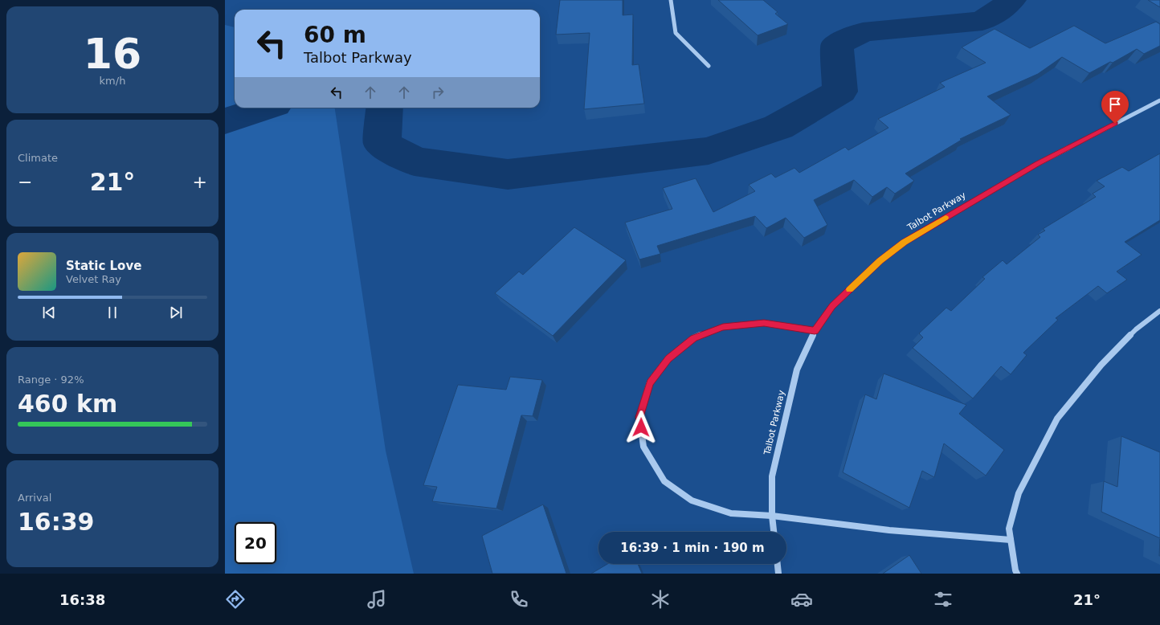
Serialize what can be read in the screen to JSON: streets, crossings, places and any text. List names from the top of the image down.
{
  "streets": {
    "street": ["Talbot Parkway"]
  },
  "page": {
    "tile": [
      ["16", "km/h"],
      "Climate",
      ["Range · 92%", "460 km"],
      ["Arrival", "16:39"]
    ],
    "turn": ["60 m", "Talbot Parkway"],
    "heat": ["−", "21°", "+"],
    "song": ["Static Love", "Velvet Ray"],
    "limit": "20",
    "trip": "16:39 · 1 min · 190 m",
    "tabs": ["16:38", "21°"]
  }
}
